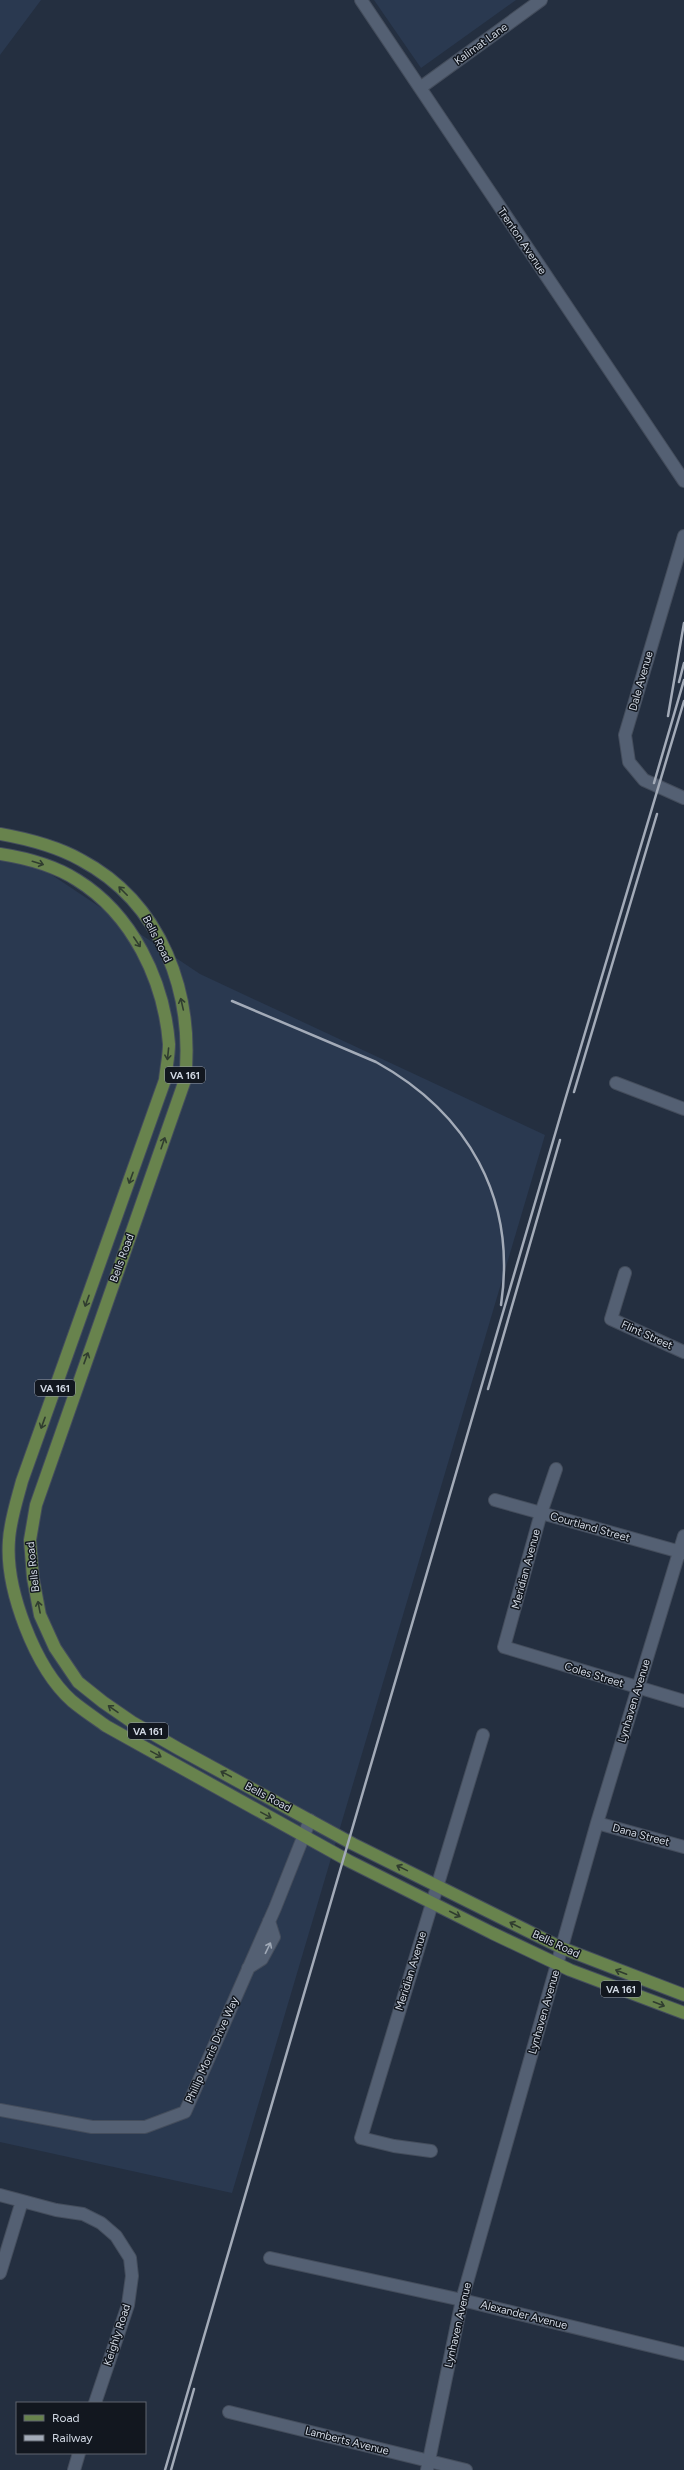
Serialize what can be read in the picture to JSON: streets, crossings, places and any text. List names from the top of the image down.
{
  "streets": {
    "main road": ["Bells Road", "VA 161"],
    "street": [
      "Kalimat Lane",
      "Trenton Avenue",
      "Dale Avenue",
      "Flint Street",
      "Courtland Street",
      "Meridian Avenue",
      "Coles Street",
      "Lynhaven Avenue",
      "Dana Street",
      "Phillip Morris Drive Way",
      "Alexander Avenue",
      "Keighly Road",
      "Lamberts Avenue"
    ]
  },
  "crossings": [
    ["Kalimat Lane", "Trenton Avenue"],
    ["Bells Road", "Meridian Avenue"],
    ["Bells Road", "Lynhaven Avenue"],
    ["Bells Road", "Phillip Morris Drive Way"],
    ["Courtland Street", "Meridian Avenue"],
    ["Courtland Street", "Lynhaven Avenue"],
    ["Meridian Avenue", "Coles Street"],
    ["Coles Street", "Lynhaven Avenue"],
    ["Lynhaven Avenue", "Dana Street"],
    ["Lynhaven Avenue", "Alexander Avenue"],
    ["Lynhaven Avenue", "Lamberts Avenue"]
  ],
  "legend": ["Road", "Railway"]
}
